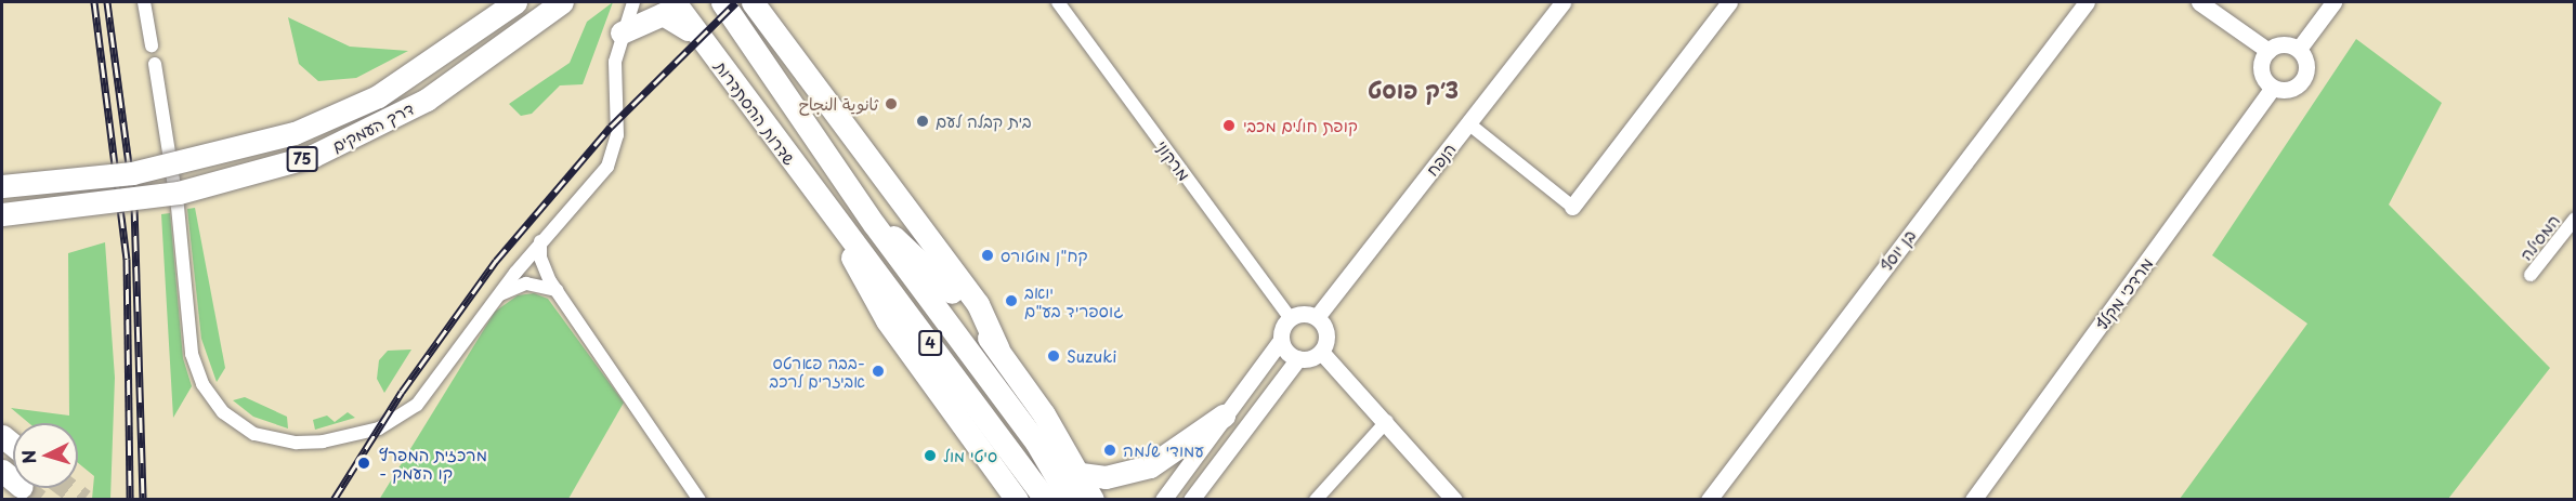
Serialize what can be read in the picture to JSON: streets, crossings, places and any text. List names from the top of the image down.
{
  "streets": {
    "highway": [
      "שדרות ההסתדרות",
      "דרך העמקים",
      "75",
      "4"
    ],
    "street": [
      "הנפח",
      "מרקוני",
      "המסילה",
      "בן יוסף",
      "מרדכי מקלף"
    ]
  },
  "crossings": [
    ["שדרות ההסתדרות", "4"],
    ["הנפח", "מרקוני"]
  ],
  "districts": ["צ׳ק פוסט"],
  "places": [
    "ثانوية النجاح",
    "בית קבלה לעם",
    "קופת חולים מכבי",
    "קח\"ן מוטורס",
    "יואב גוספריד בע\"ם",
    "Suzuki",
    "בבה פארטס- אביזרים לרכב",
    "עמודי שלמה",
    "סיטי מול",
    "מרכזית המפרץ - קו העמק"
  ],
  "north": "left"
}
